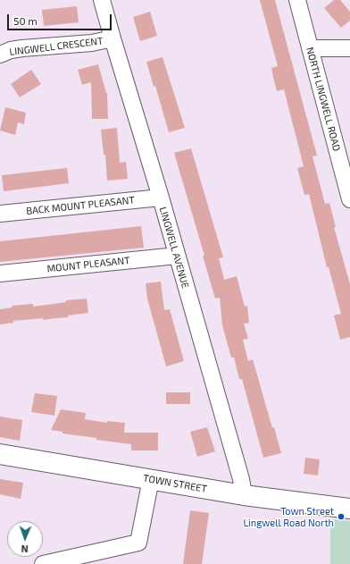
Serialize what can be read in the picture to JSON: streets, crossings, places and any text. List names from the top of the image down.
{
  "streets": {
    "street": [
      "LINGWELL CRESCENT",
      "NORTH LINGWELL ROAD",
      "BACK MOUNT PLEASANT",
      "LINGWELL AVENUE",
      "MOUNT PLEASANT",
      "TOWN STREET"
    ]
  },
  "crossings": [
    ["LINGWELL CRESCENT", "LINGWELL AVENUE"],
    ["BACK MOUNT PLEASANT", "LINGWELL AVENUE"],
    ["LINGWELL AVENUE", "MOUNT PLEASANT"],
    ["LINGWELL AVENUE", "TOWN STREET"]
  ],
  "places": ["Town Street Lingwell Road North"],
  "scale_bar": "50 m",
  "north": "bottom"
}
